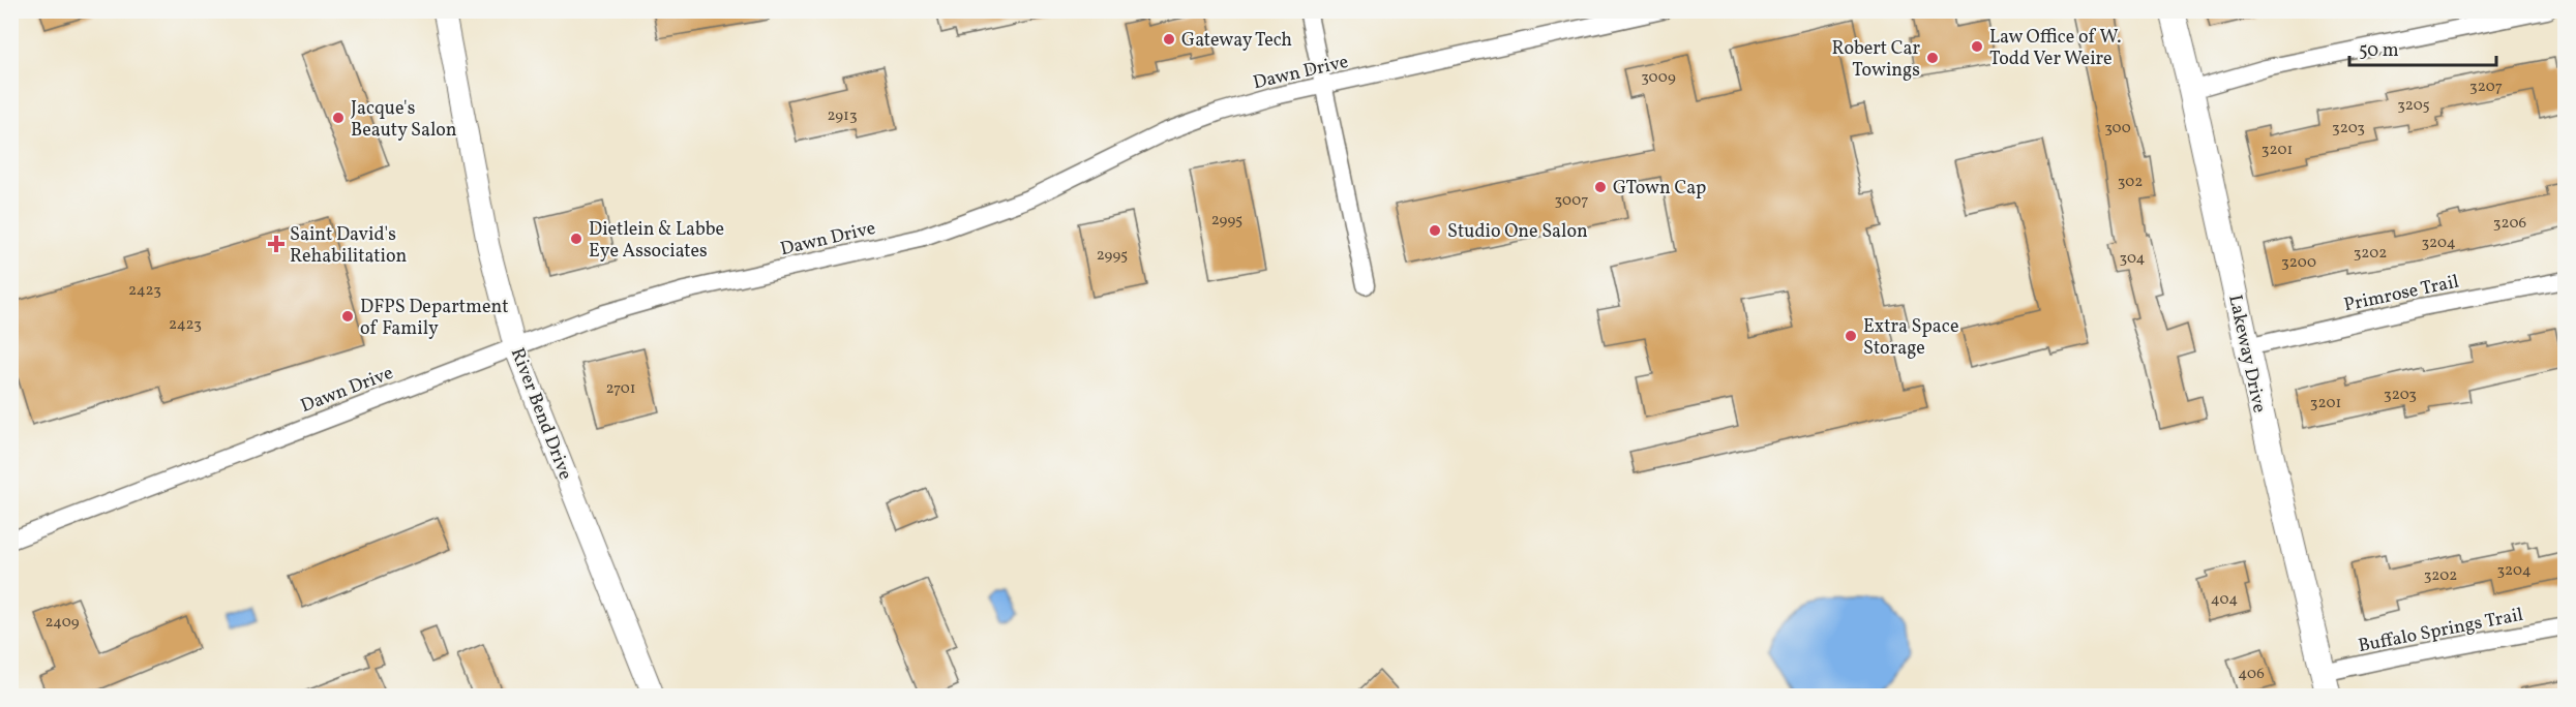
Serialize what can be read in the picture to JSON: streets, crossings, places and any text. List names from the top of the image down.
{
  "streets": {
    "main road": ["Lakeway Drive"],
    "street": [
      "Dawn Drive",
      "Primrose Trail",
      "River Bend Drive",
      "Buffalo Springs Trail"
    ]
  },
  "crossings": [
    ["Dawn Drive", "River Bend Drive"],
    ["Primrose Trail", "Lakeway Drive"],
    ["Lakeway Drive", "Buffalo Springs Trail"]
  ],
  "places": {
    "other": [
      "Gateway Tech",
      "Law Office of W. Todd Ver Weire",
      "Robert Car Towings",
      "Jacque's Beauty Salon",
      "GTown Cap",
      "Studio One Salon",
      "Dietlein & Labbe Eye Associates",
      "DFPS Department of Family",
      "Extra Space Storage"
    ],
    "health": ["Saint David's Rehabilitation"]
  },
  "house_numbers": [
    "3009",
    "3207",
    "3205",
    "2913",
    "300",
    "3203",
    "3201",
    "302",
    "3007",
    "2995",
    "3206",
    "3204",
    "3202",
    "2995",
    "304",
    "3200",
    "2423",
    "2423",
    "2701",
    "3203",
    "3201",
    "3204",
    "3202",
    "404",
    "2409",
    "406"
  ],
  "scale_bar": "50 m"
}
